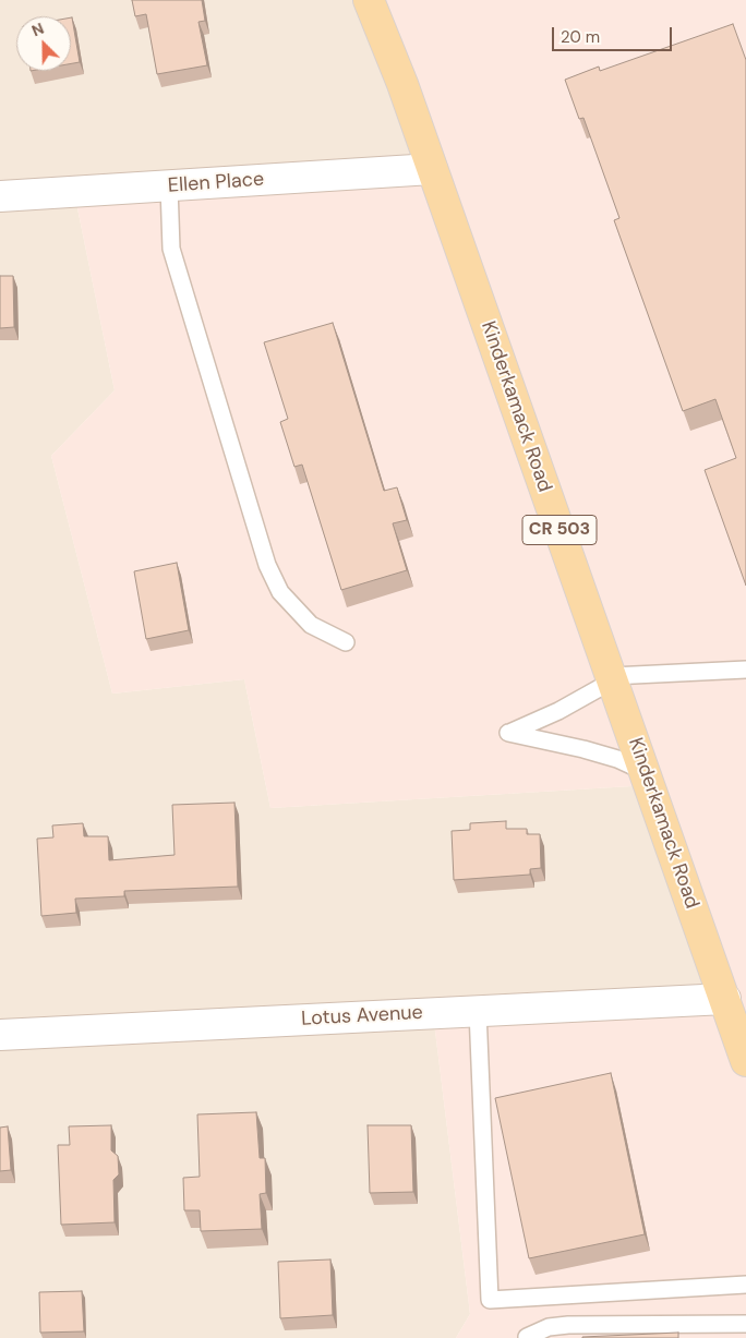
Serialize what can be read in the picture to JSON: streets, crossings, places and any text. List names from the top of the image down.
{
  "streets": {
    "main road": ["Kinderkamack Road", "CR 503"],
    "street": ["Ellen Place", "Lotus Avenue"]
  },
  "crossings": [
    ["Ellen Place", "Kinderkamack Road"],
    ["Kinderkamack Road", "Lotus Avenue"]
  ],
  "scale_bar": "20 m",
  "north": "top left"
}
